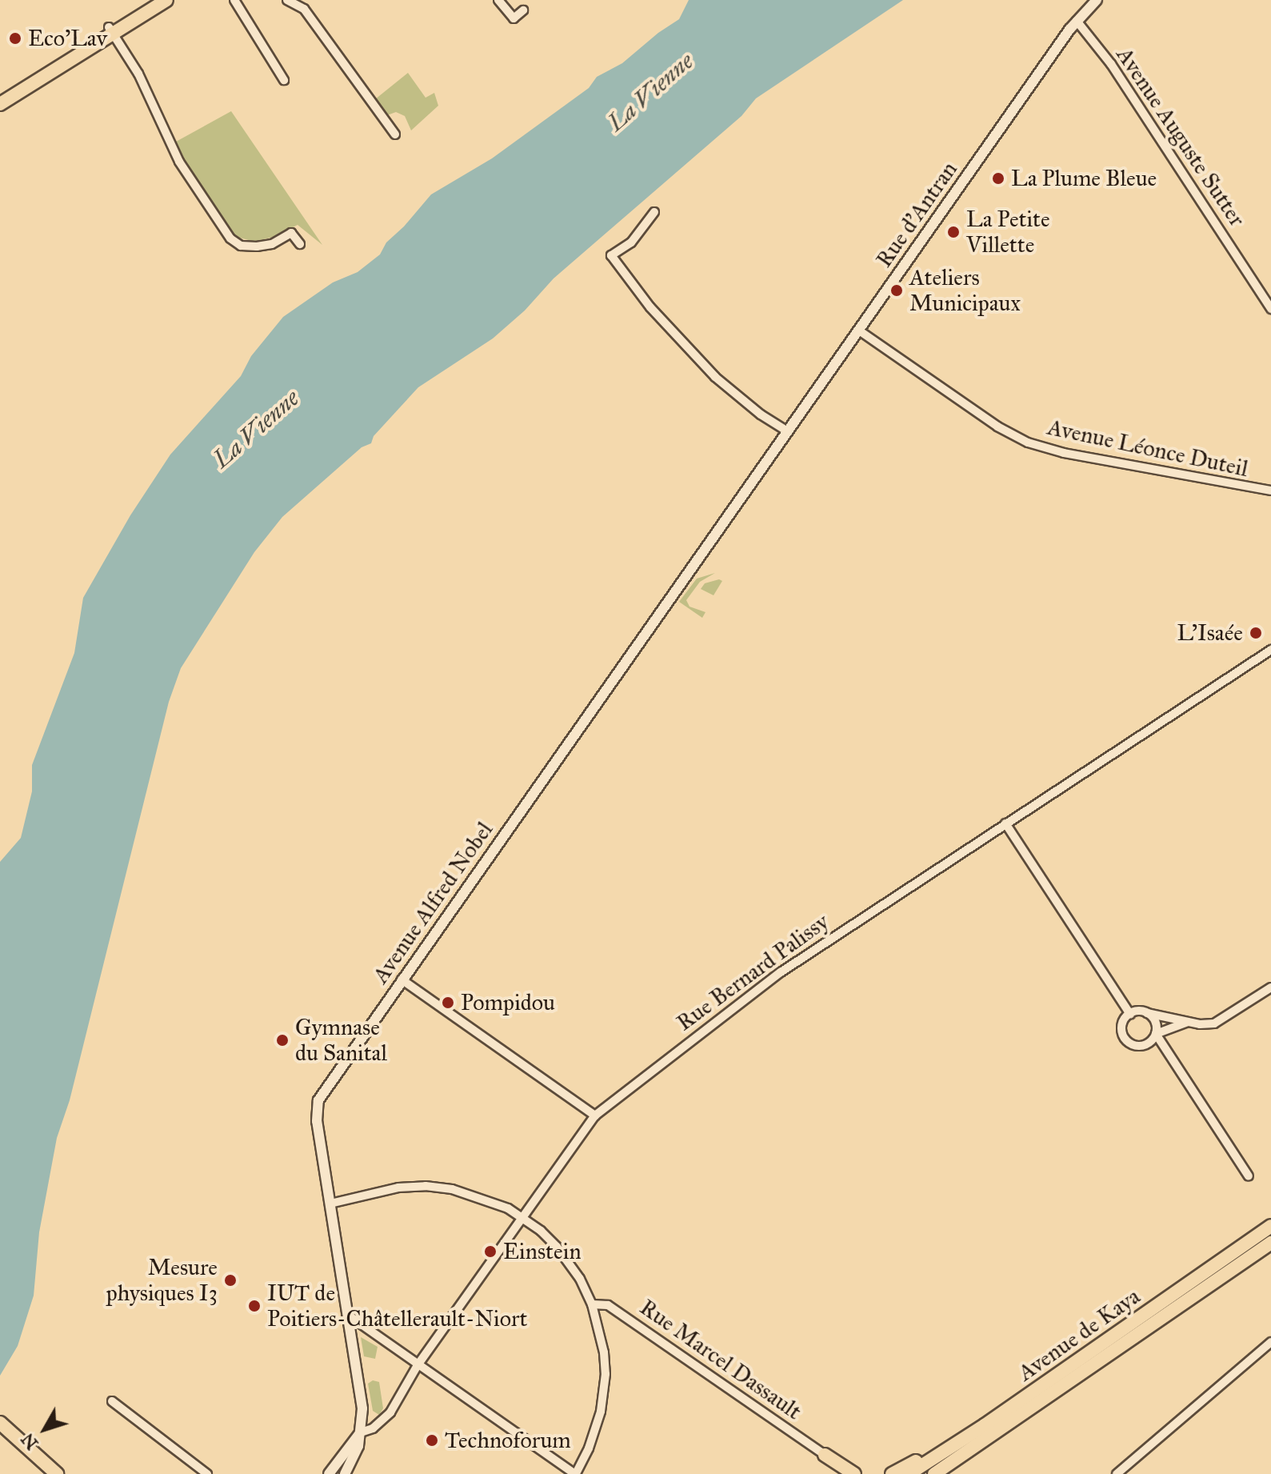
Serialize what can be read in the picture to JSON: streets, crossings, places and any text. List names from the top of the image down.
{
  "streets": {
    "main road": ["Avenue de Kaya"],
    "street": [
      "Avenue Auguste Sutter",
      "Rue d'Antran",
      "Avenue Léonce Duteil",
      "Avenue Alfred Nobel",
      "Rue Bernard Palissy",
      "Rue Marcel Dassault"
    ]
  },
  "crossings": [
    ["Avenue Auguste Sutter", "Rue d'Antran"],
    ["Rue d'Antran", "Avenue Léonce Duteil"],
    ["Rue d'Antran", "Avenue Alfred Nobel"],
    ["Avenue Alfred Nobel", "Rue Bernard Palissy"]
  ],
  "water": ["La Vienne"],
  "places": [
    "Eco'Lav",
    "La Plume Bleue",
    "La Petite Villette",
    "Ateliers Municipaux",
    "L'Isaée",
    "Pompidou",
    "Gymnase du Sanital",
    "Einstein",
    "Mesure physiques I3",
    "IUT de Poitiers-Châtellerault-Niort",
    "Technoforum"
  ],
  "north": "bottom left"
}
